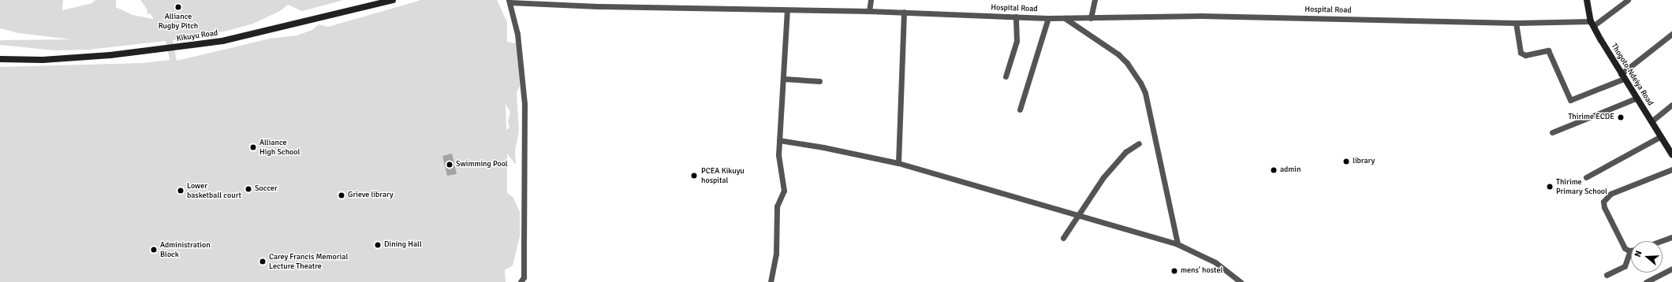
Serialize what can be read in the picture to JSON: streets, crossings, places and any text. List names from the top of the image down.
{
  "streets": {
    "main road": ["Kikuyu Road", "Thogoto-Ndeiya Road"],
    "street": ["Hospital Road"]
  },
  "crossings": [
    ["Hospital Road", "Thogoto-Ndeiya Road"]
  ],
  "places": [
    "Alliance Rugby Pitch",
    "Thirime ECDE",
    "Alliance High School",
    "library",
    "Swimming Pool",
    "admin",
    "PCEA Kikuyu hospital",
    "Thirime Primary School",
    "Soccer",
    "Lower basketball court",
    "Grieve library",
    "Dining Hall",
    "Administration Block",
    "Carey Francis Memorial Lecture Theatre",
    "mens' hostel"
  ],
  "north": "left"
}
